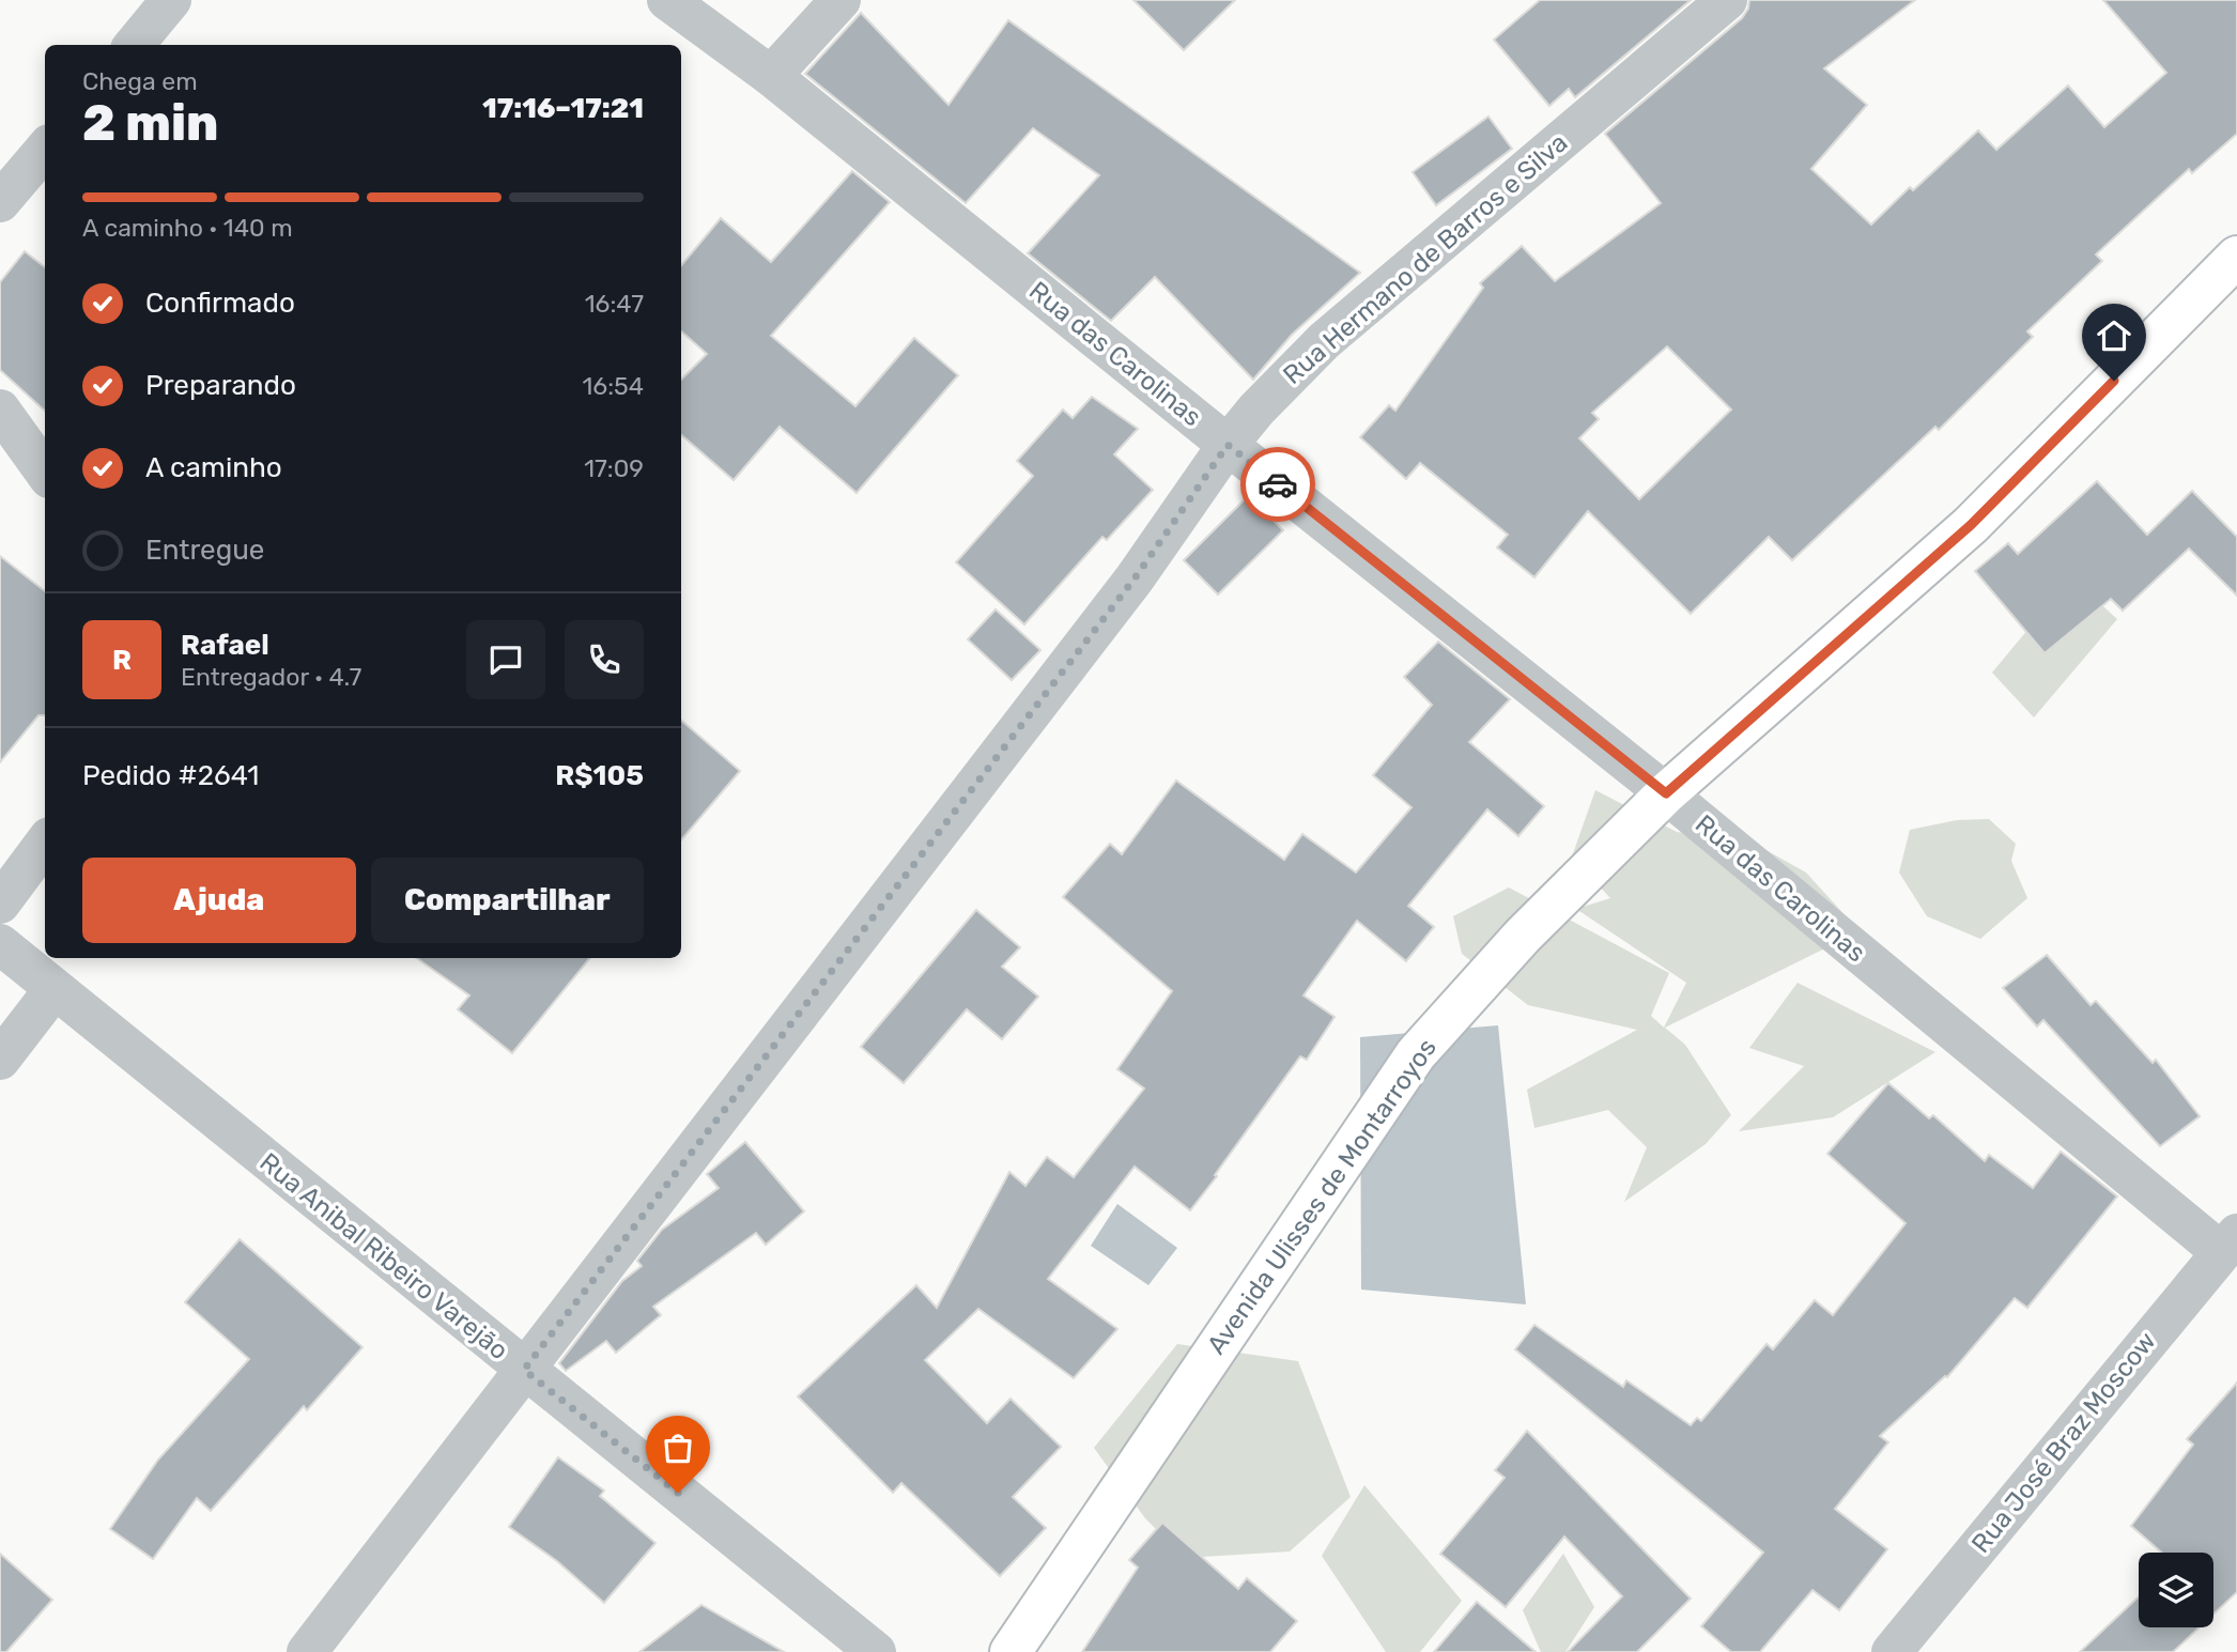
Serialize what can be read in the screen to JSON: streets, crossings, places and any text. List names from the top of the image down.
{
  "streets": {
    "street": [
      "Rua Hermano de Barros e Silva",
      "Rua das Carolinas",
      "Avenida Ulisses de Montarroyos",
      "Rua Anibal Ribeiro Varejão",
      "Rua José Braz Moscow"
    ]
  },
  "crossings": [
    ["Rua Hermano de Barros e Silva", "Rua das Carolinas"],
    ["Rua Hermano de Barros e Silva", "Rua Anibal Ribeiro Varejão"],
    ["Rua das Carolinas", "Avenida Ulisses de Montarroyos"],
    ["Rua das Carolinas", "Rua José Braz Moscow"]
  ],
  "page": {
    "heading": ["2 min", "Chega em", "17:16–17:21"],
    "panel": [
      "Rafael",
      "Entregador · 4.7",
      "Pedido #2641",
      "R$105"
    ],
    "bar": "A caminho · 140 m",
    "list": [
      ["Confirmado", "16:47"],
      ["Preparando", "16:54"],
      ["A caminho", "17:09"],
      "Entregue"
    ],
    "round": "R",
    "buttons": ["Ajuda", "Compartilhar"]
  }
}
